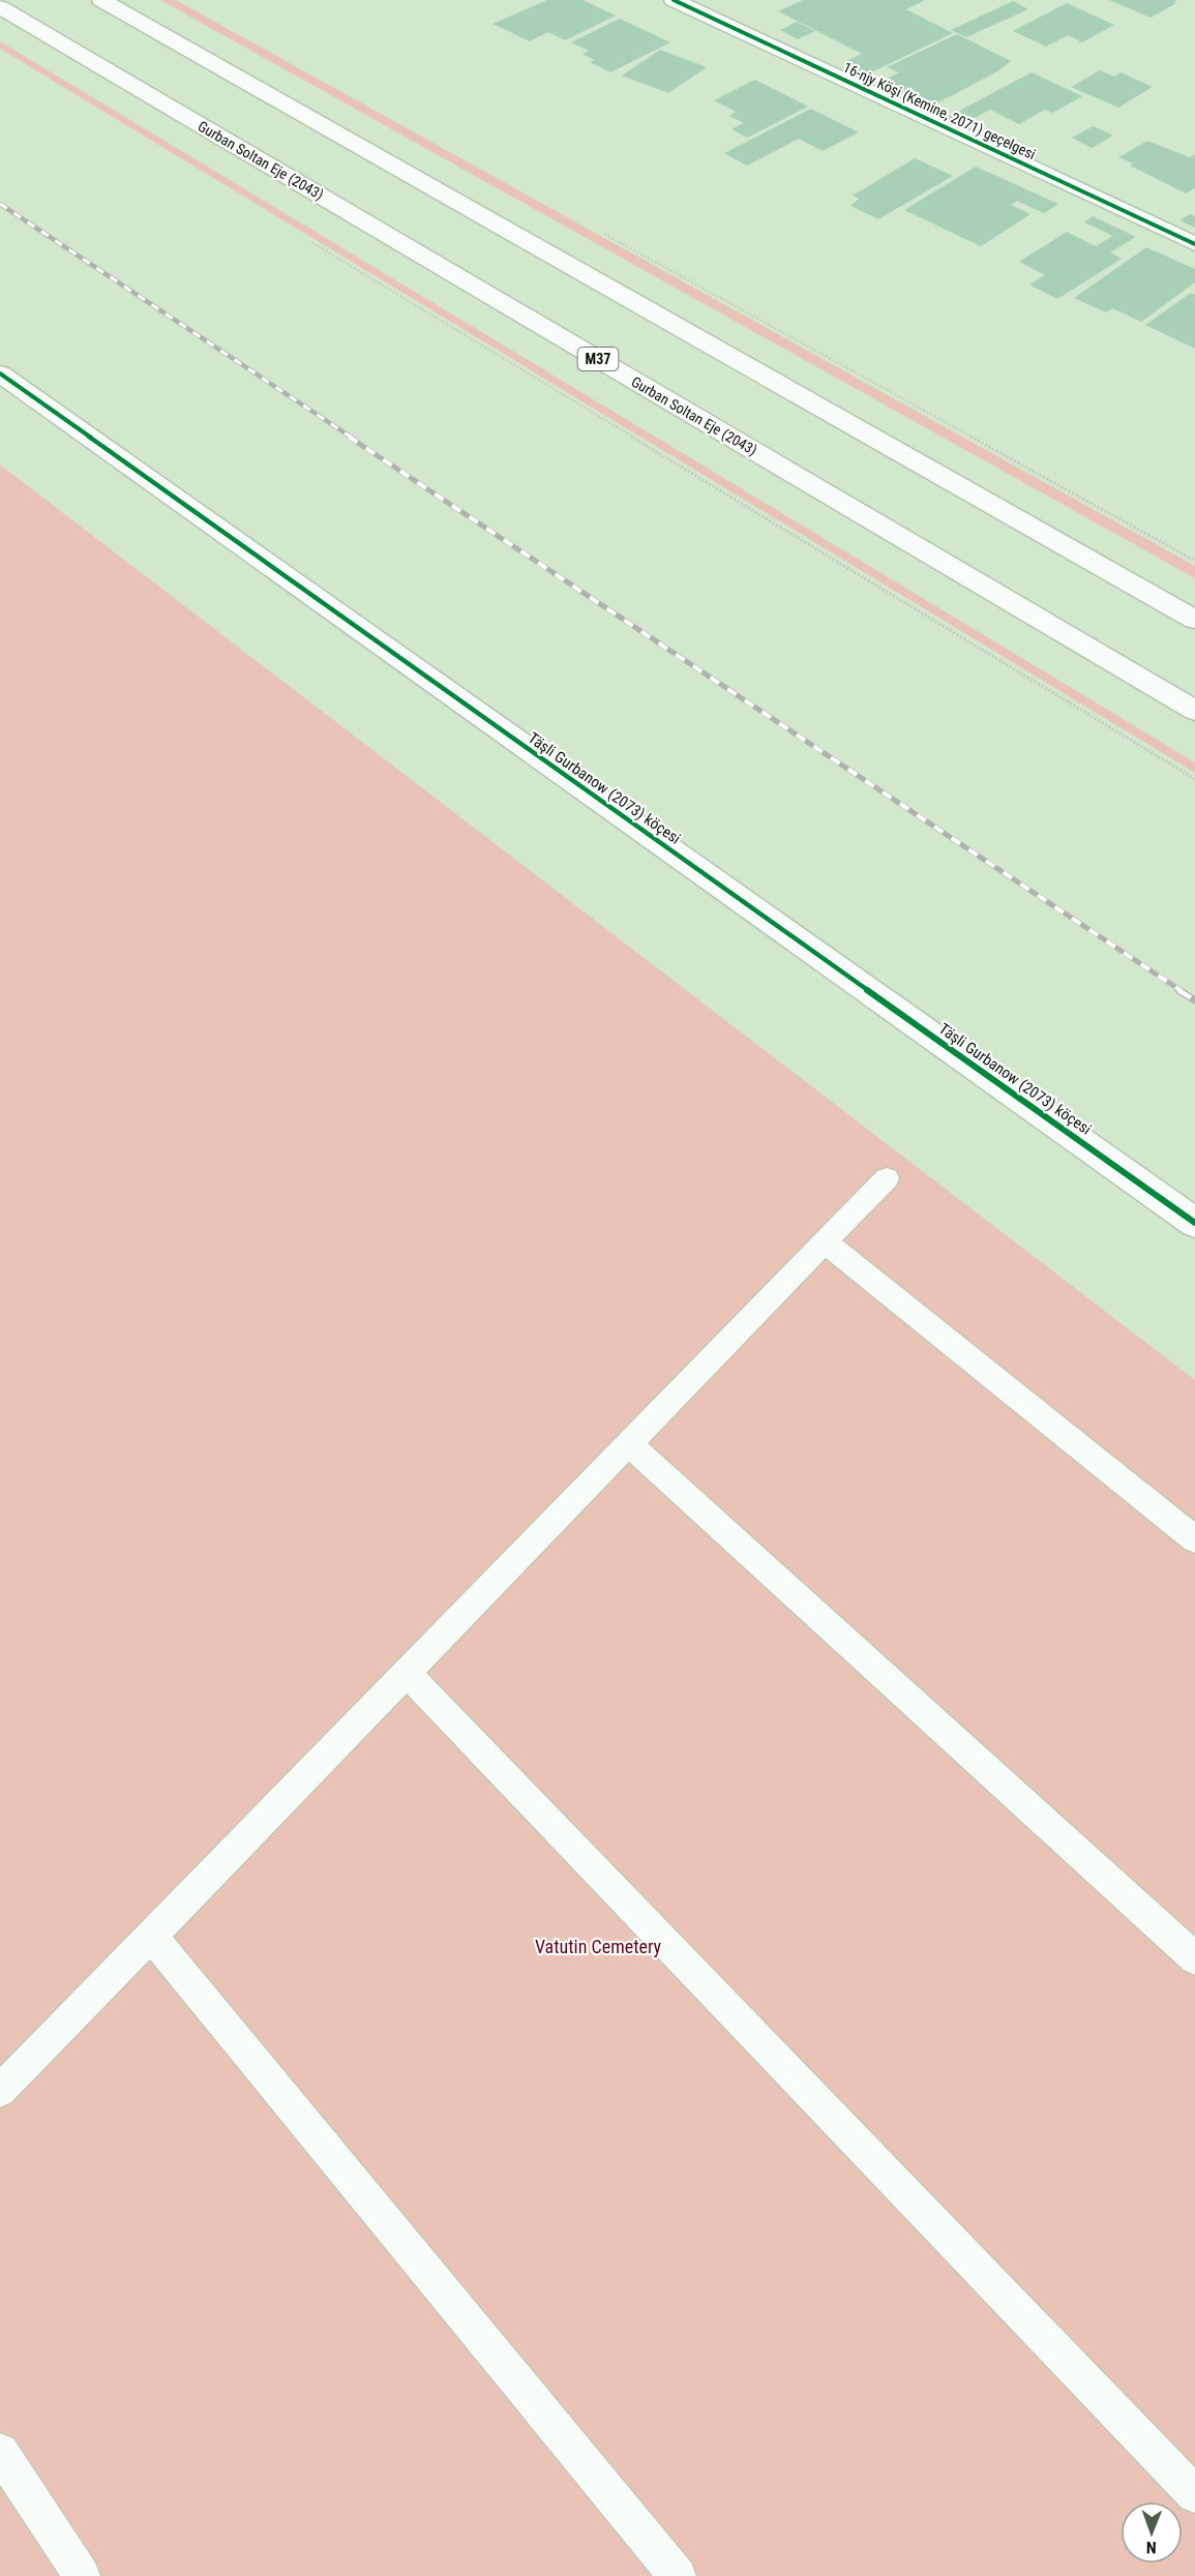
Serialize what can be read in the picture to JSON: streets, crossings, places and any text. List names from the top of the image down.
{
  "streets": {
    "main road": [
      "16-njy Köşi (Kemine, 2071) geçelgesi",
      "Gurban Soltan Eje (2043)",
      "M37",
      "Täşli Gurbanow (2073) köçesi"
    ]
  },
  "parks": ["Vatutin Cemetery"],
  "north": "bottom"
}
